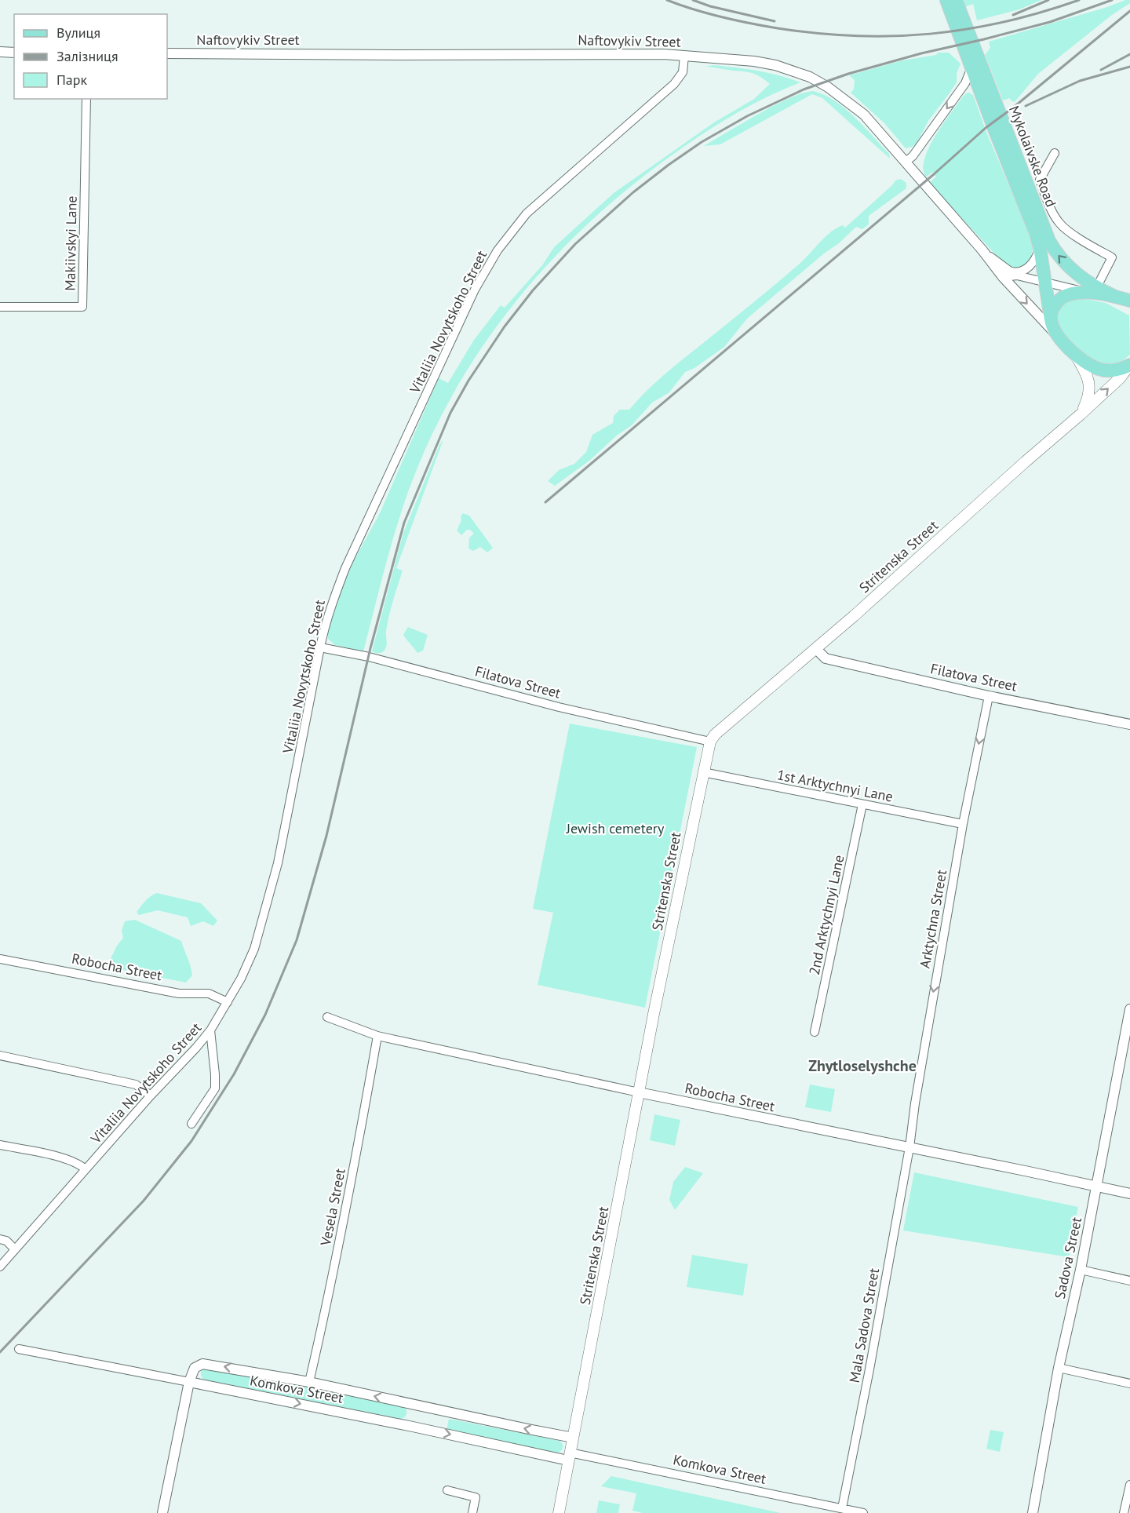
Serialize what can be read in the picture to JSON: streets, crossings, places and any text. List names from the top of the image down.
{
  "streets": {
    "main road": ["Mykolaivske Road", "Stritenska Street"],
    "street": [
      "Naftovykiv Street",
      "Makiivskyi Lane",
      "Vitaliia Novytskoho Street",
      "Filatova Street",
      "1st Arktychnyi Lane",
      "2nd Arktychnyi Lane",
      "Arktychna Street",
      "Robocha Street",
      "Vesela Street",
      "Sadova Street",
      "Mala Sadova Street",
      "Komkova Street"
    ]
  },
  "crossings": [
    ["Naftovykiv Street", "Mykolaivske Road"],
    ["Naftovykiv Street", "Vitaliia Novytskoho Street"],
    ["Mykolaivske Road", "Stritenska Street"],
    ["Vitaliia Novytskoho Street", "Filatova Street"],
    ["Vitaliia Novytskoho Street", "Robocha Street"],
    ["Stritenska Street", "Filatova Street"],
    ["Stritenska Street", "1st Arktychnyi Lane"],
    ["Stritenska Street", "Robocha Street"],
    ["Stritenska Street", "Komkova Street"],
    ["Filatova Street", "Arktychna Street"],
    ["1st Arktychnyi Lane", "2nd Arktychnyi Lane"],
    ["1st Arktychnyi Lane", "Arktychna Street"],
    ["Arktychna Street", "Robocha Street"],
    ["Arktychna Street", "Mala Sadova Street"],
    ["Robocha Street", "Vesela Street"],
    ["Robocha Street", "Sadova Street"],
    ["Robocha Street", "Mala Sadova Street"],
    ["Vesela Street", "Komkova Street"],
    ["Mala Sadova Street", "Komkova Street"]
  ],
  "one_way": ["Arktychna Street"],
  "districts": ["Zhytloselyshche"],
  "parks": ["Jewish cemetery"],
  "legend": ["Вулиця", "Залізниця", "Парк"]
}
